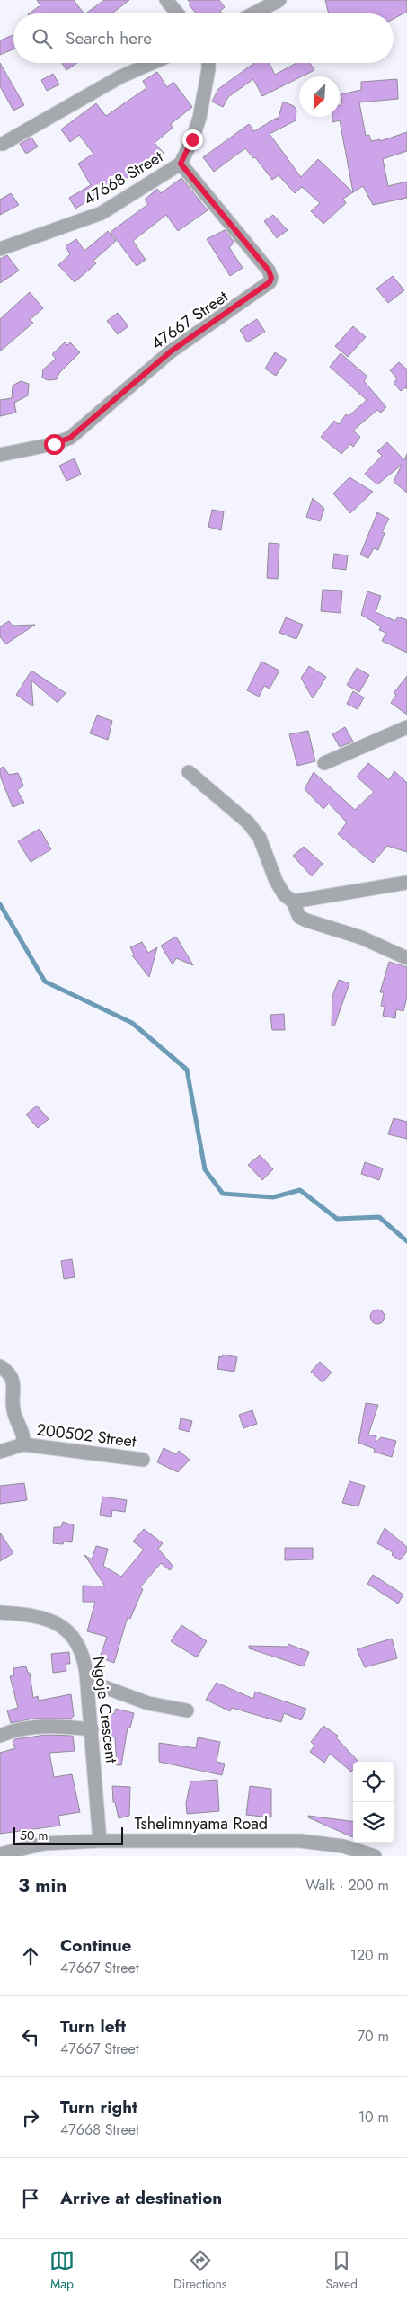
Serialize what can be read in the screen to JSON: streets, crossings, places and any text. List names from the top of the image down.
{
  "streets": {
    "street": [
      "47668 Street",
      "47667 Street",
      "200502 Street",
      "Ngoje Crescent",
      "Tshelimnyama Road"
    ]
  },
  "crossings": [
    ["47668 Street", "47667 Street"],
    ["Ngoje Crescent", "Tshelimnyama Road"]
  ],
  "scale_bar": "50 m",
  "north": "bottom left",
  "page": {
    "search": "Search here",
    "scale": "50 m",
    "heading": ["3 min", "Walk · 200 m"],
    "list": [
      ["Continue", "47667 Street", "120 m"],
      ["Turn left", "47667 Street", "70 m"],
      ["Turn right", "47668 Street", "10 m"],
      "Arrive at destination"
    ],
    "nav": ["Map", "Directions", "Saved"]
  }
}
